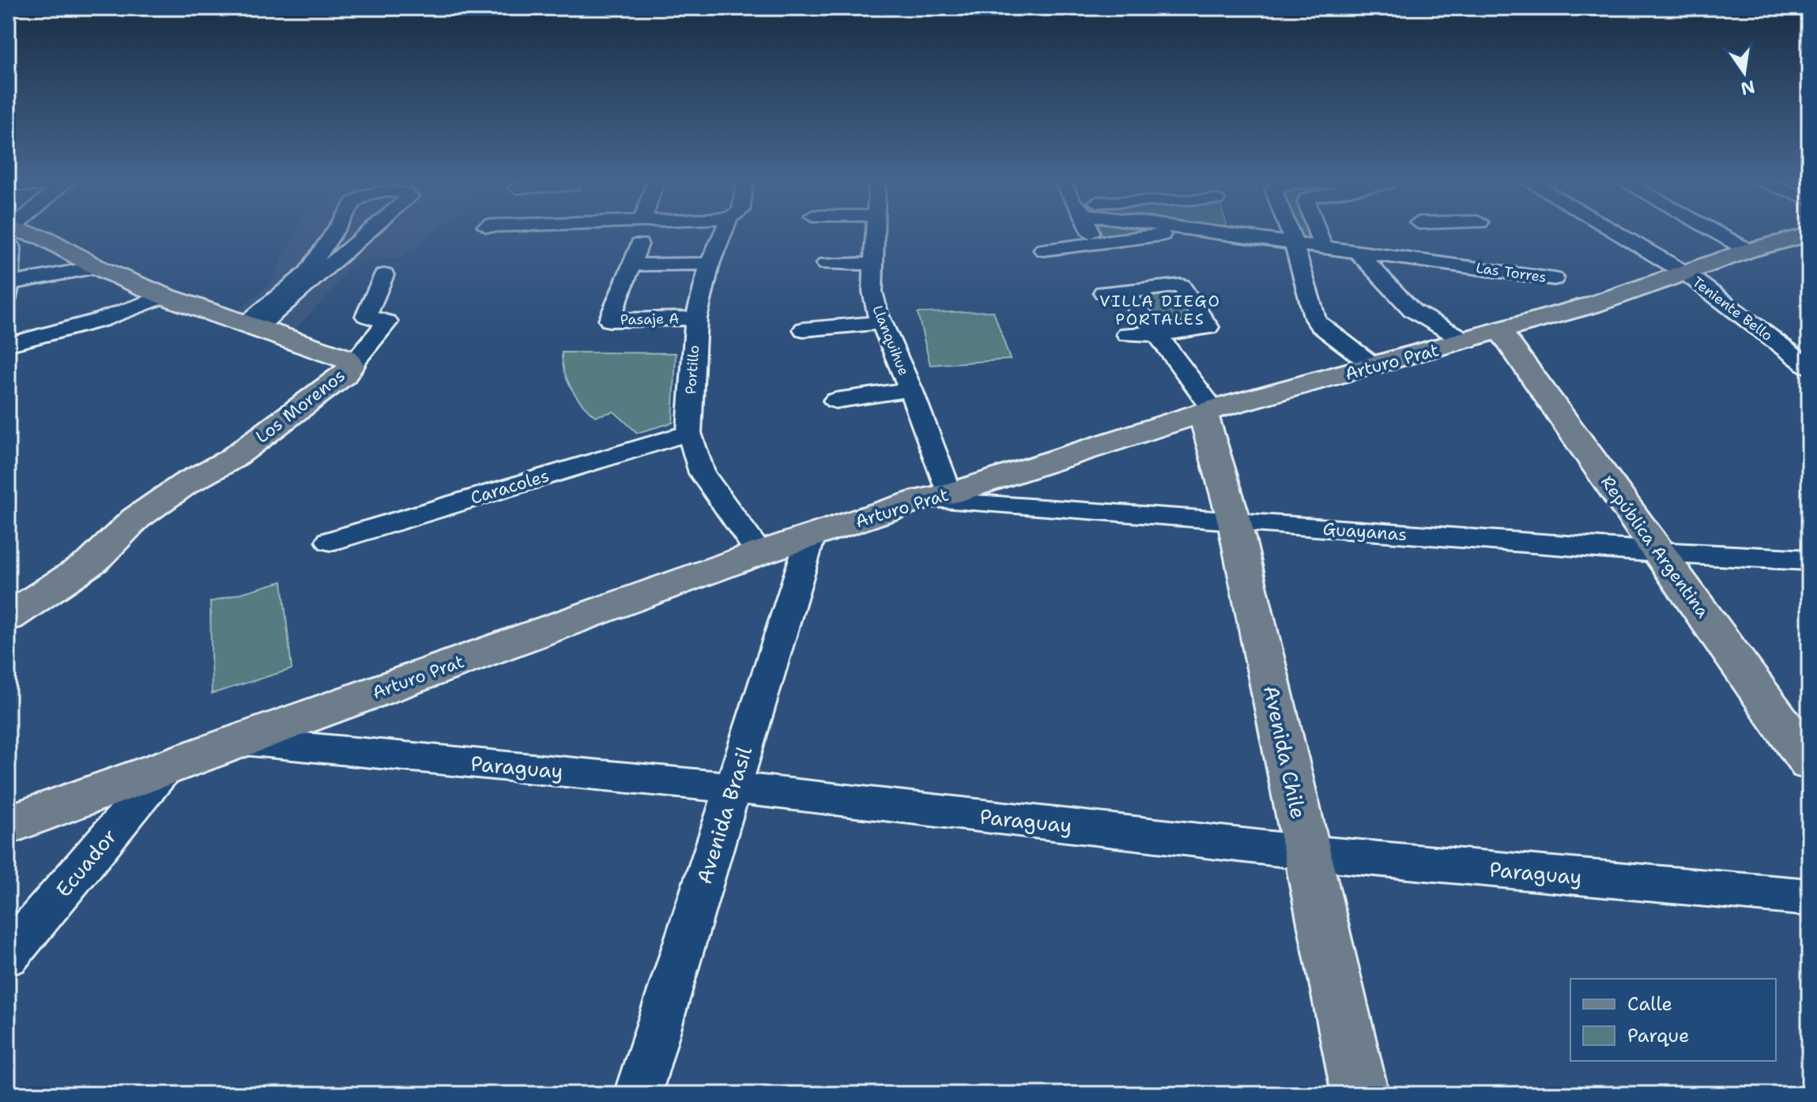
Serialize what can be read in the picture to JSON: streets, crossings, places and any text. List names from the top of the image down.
{
  "streets": {
    "main road": [
      "Arturo Prat",
      "Los Morenos",
      "República Argentina",
      "Avenida Chile"
    ],
    "street": [
      "Las Torres",
      "Teniente Bello",
      "Pasaje A",
      "Llanquihue",
      "Portillo",
      "Caracoles",
      "Guayanas",
      "Paraguay",
      "Avenida Brasil",
      "Ecuador"
    ]
  },
  "crossings": [
    ["Teniente Bello", "Arturo Prat"],
    ["Pasaje A", "Portillo"],
    ["Llanquihue", "Arturo Prat"],
    ["Llanquihue", "Guayanas"],
    ["Arturo Prat", "Portillo"],
    ["Arturo Prat", "Guayanas"],
    ["Arturo Prat", "República Argentina"],
    ["Arturo Prat", "Avenida Chile"],
    ["Arturo Prat", "Paraguay"],
    ["Arturo Prat", "Avenida Brasil"],
    ["Arturo Prat", "Ecuador"],
    ["Portillo", "Caracoles"],
    ["Guayanas", "República Argentina"],
    ["Guayanas", "Avenida Chile"],
    ["Avenida Chile", "Paraguay"],
    ["Paraguay", "Avenida Brasil"]
  ],
  "districts": ["VILLA DIEGO PORTALES"],
  "legend": ["Calle", "Parque"],
  "north": "bottom"
}
